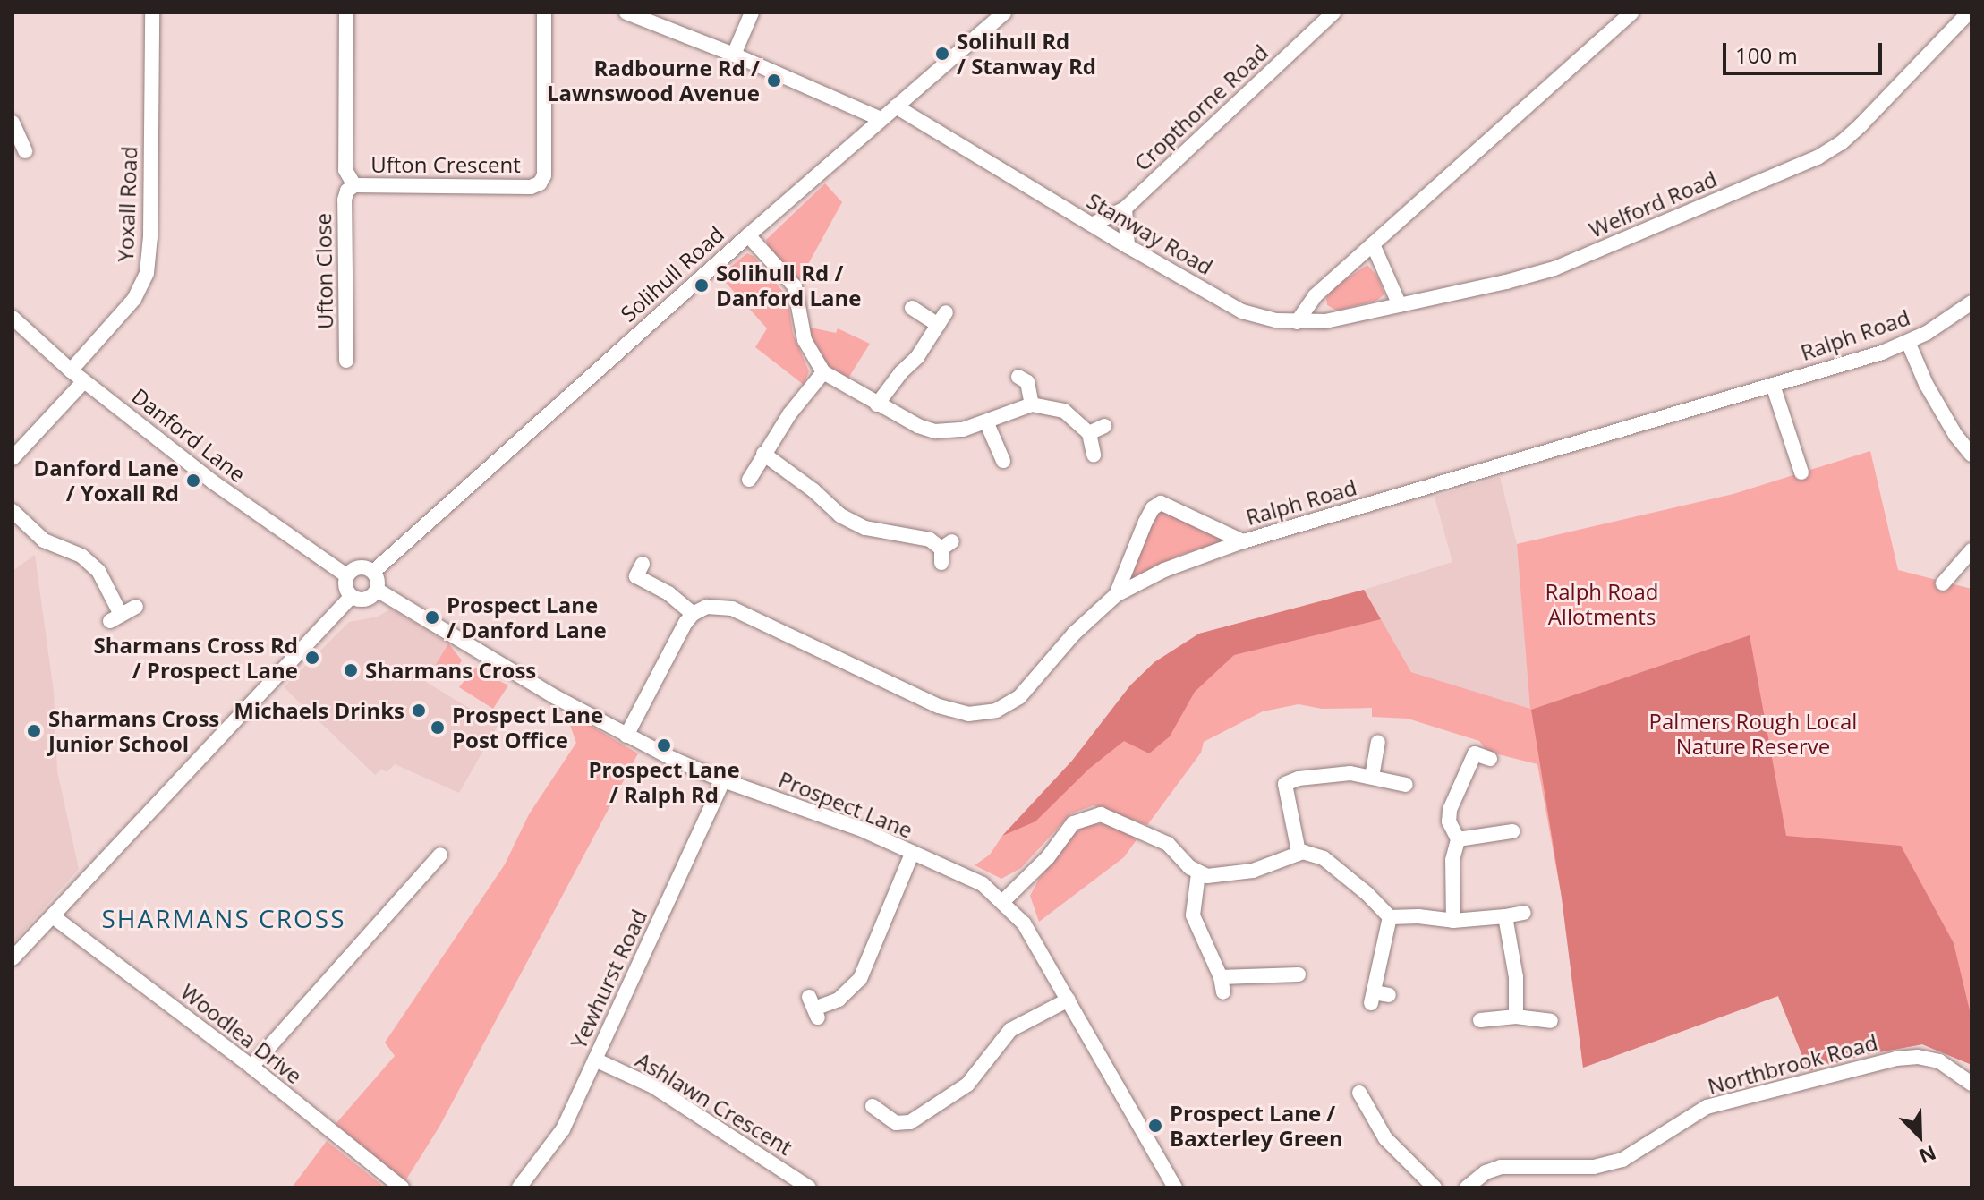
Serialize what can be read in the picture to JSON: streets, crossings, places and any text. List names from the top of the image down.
{
  "streets": {
    "street": [
      "Cropthorne Road",
      "Ufton Crescent",
      "Yoxall Road",
      "Welford Road",
      "Stanway Road",
      "Ufton Close",
      "Solihull Road",
      "Ralph Road",
      "Danford Lane",
      "Prospect Lane",
      "Yewhurst Road",
      "Woodlea Drive",
      "Northbrook Road",
      "Ashlawn Crescent"
    ]
  },
  "crossings": [
    ["Cropthorne Road", "Stanway Road"],
    ["Ufton Crescent", "Ufton Close"],
    ["Yoxall Road", "Danford Lane"],
    ["Welford Road", "Stanway Road"],
    ["Stanway Road", "Solihull Road"],
    ["Solihull Road", "Danford Lane"],
    ["Solihull Road", "Prospect Lane"],
    ["Danford Lane", "Prospect Lane"],
    ["Prospect Lane", "Yewhurst Road"],
    ["Yewhurst Road", "Ashlawn Crescent"]
  ],
  "districts": ["SHARMANS CROSS"],
  "parks": ["Ralph Road Allotments", "Palmers Rough Local Nature Reserve"],
  "places": [
    "Solihull Rd / Stanway Rd",
    "Radbourne Rd / Lawnswood Avenue",
    "Solihull Rd / Danford Lane",
    "Danford Lane / Yoxall Rd",
    "Prospect Lane / Danford Lane",
    "Sharmans Cross Rd / Prospect Lane",
    "Sharmans Cross",
    "Michaels Drinks",
    "Prospect Lane Post Office",
    "Sharmans Cross Junior School",
    "Prospect Lane / Ralph Rd",
    "Prospect Lane / Baxterley Green"
  ],
  "scale_bar": "100 m",
  "north": "bottom right"
}
